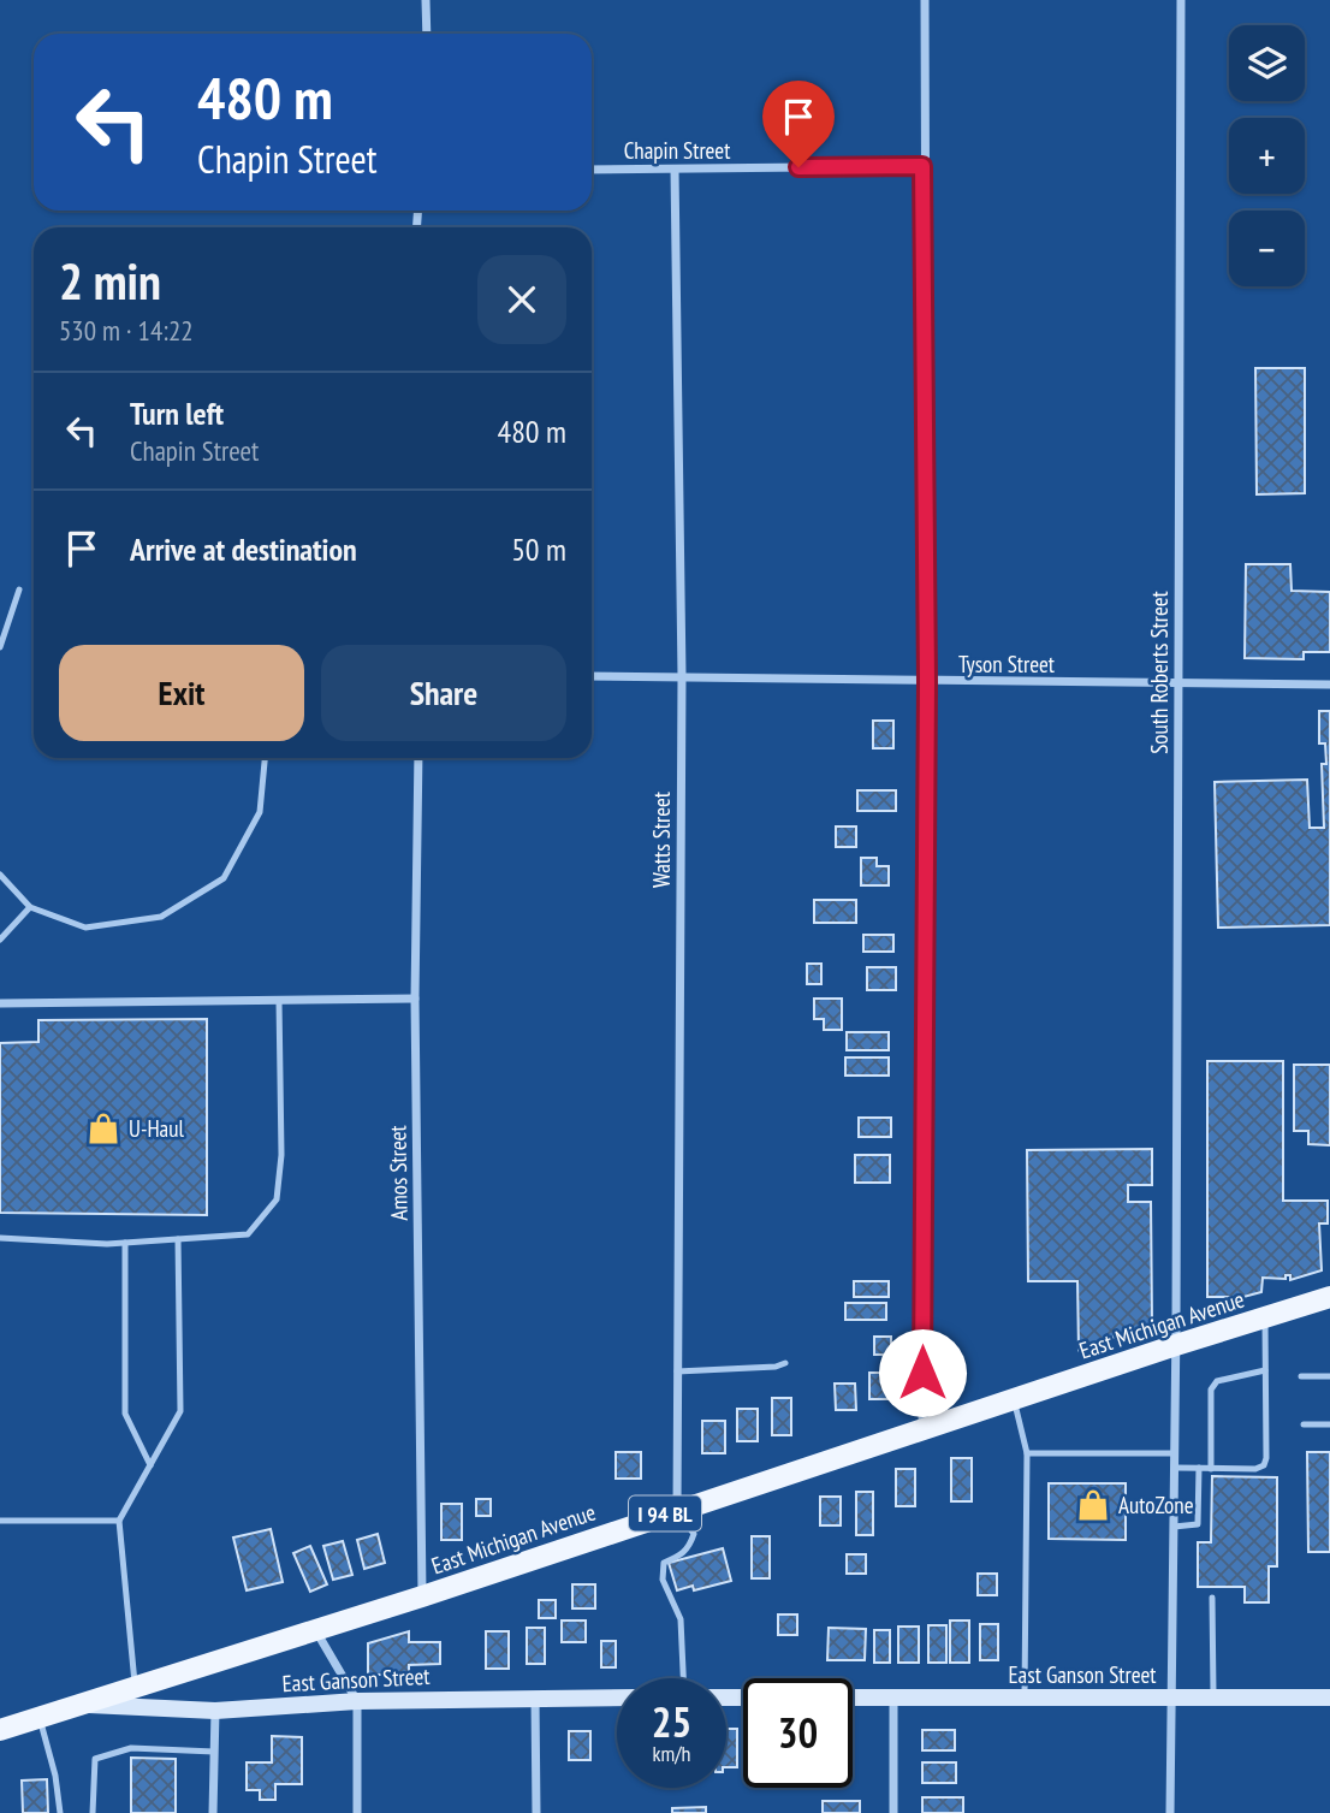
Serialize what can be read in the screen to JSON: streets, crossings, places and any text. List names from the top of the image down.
{
  "streets": {
    "main road": ["East Michigan Avenue", "I 94 BL"],
    "street": [
      "Chapin Street",
      "Tyson Street",
      "South Roberts Street",
      "Watts Street",
      "Amos Street",
      "East Ganson Street"
    ]
  },
  "crossings": [
    ["Chapin Street", "Watts Street"],
    ["Tyson Street", "South Roberts Street"],
    ["Tyson Street", "Watts Street"],
    ["South Roberts Street", "East Michigan Avenue"],
    ["South Roberts Street", "East Ganson Street"],
    ["Watts Street", "East Michigan Avenue"],
    ["Amos Street", "East Michigan Avenue"],
    ["East Michigan Avenue", "East Ganson Street"]
  ],
  "places": {
    "shop": ["U-Haul", "AutoZone"]
  },
  "page": {
    "map_buttons": ["+", "−"],
    "turn": ["480 m", "Chapin Street"],
    "heading": ["2 min", "530 m · 14:22"],
    "list": [
      {
        "name": "Turn left",
        "note": "Chapin Street",
        "value": "480 m"
      },
      {
        "name": "Arrive at destination",
        "value": "50 m"
      }
    ],
    "buttons": ["Exit", "Share"],
    "speed": "25 km/h",
    "limit": "30"
  }
}
